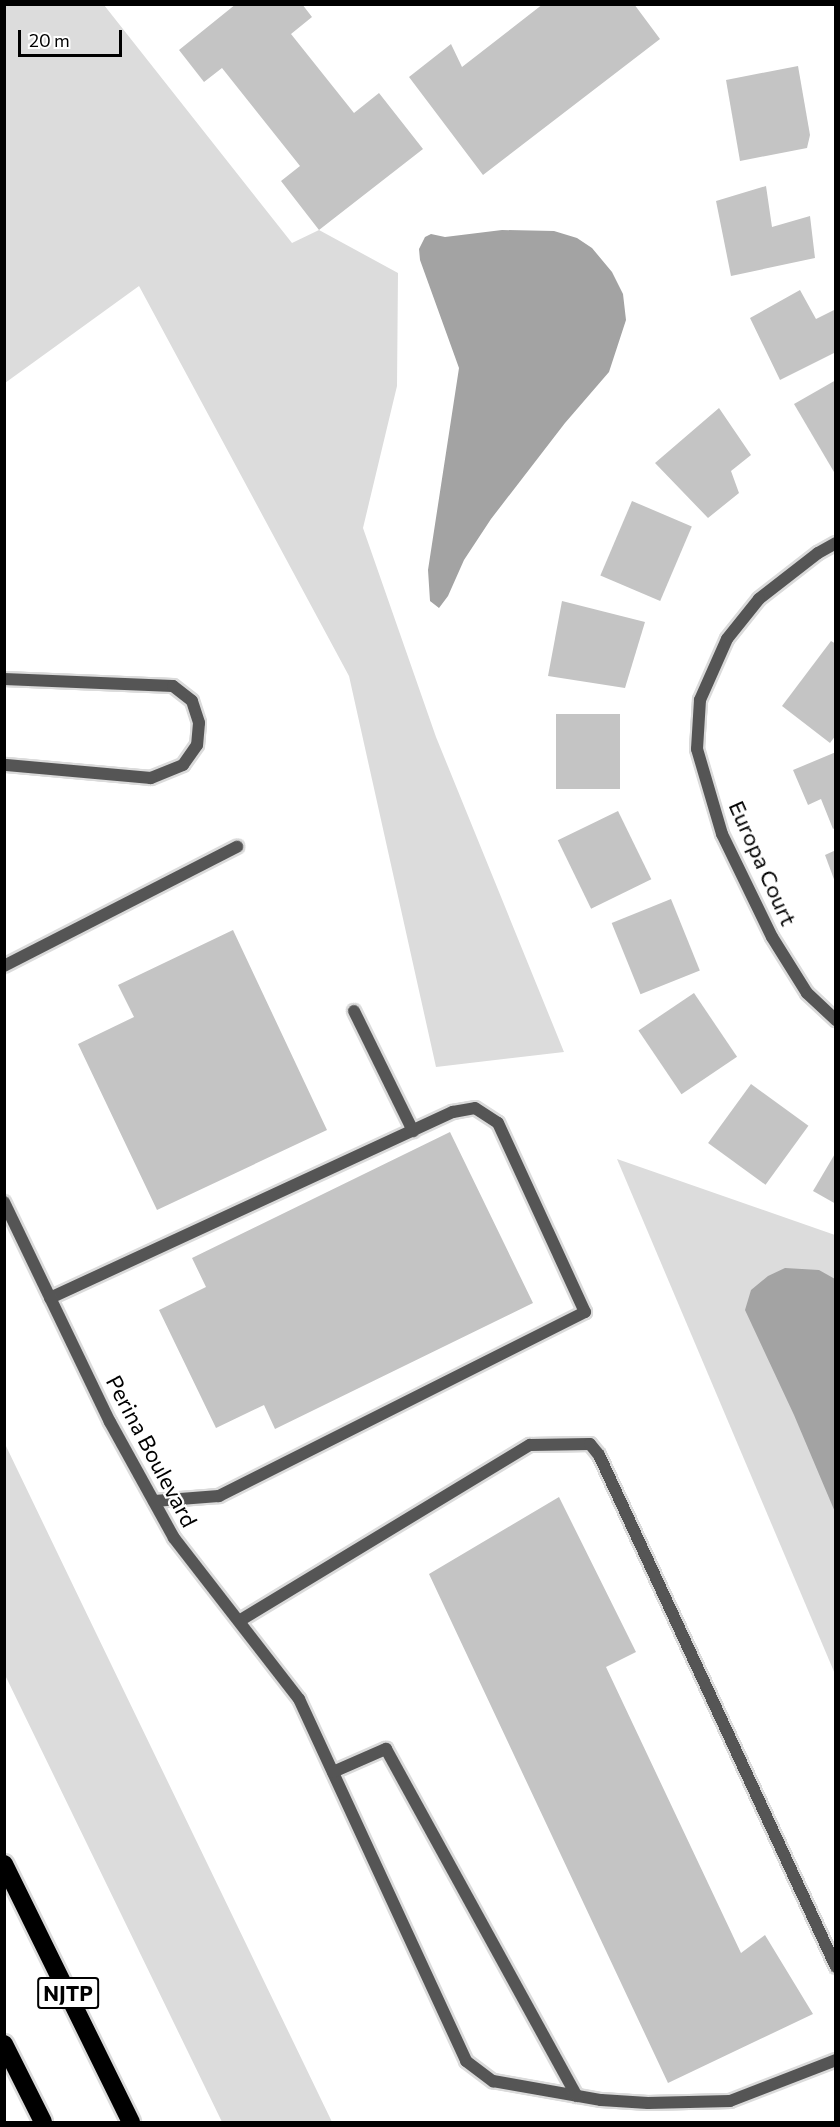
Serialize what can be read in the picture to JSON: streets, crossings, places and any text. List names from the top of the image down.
{
  "streets": {
    "highway": ["NJTP"],
    "street": ["Europa Court", "Perina Boulevard"]
  },
  "scale_bar": "20 m"
}
